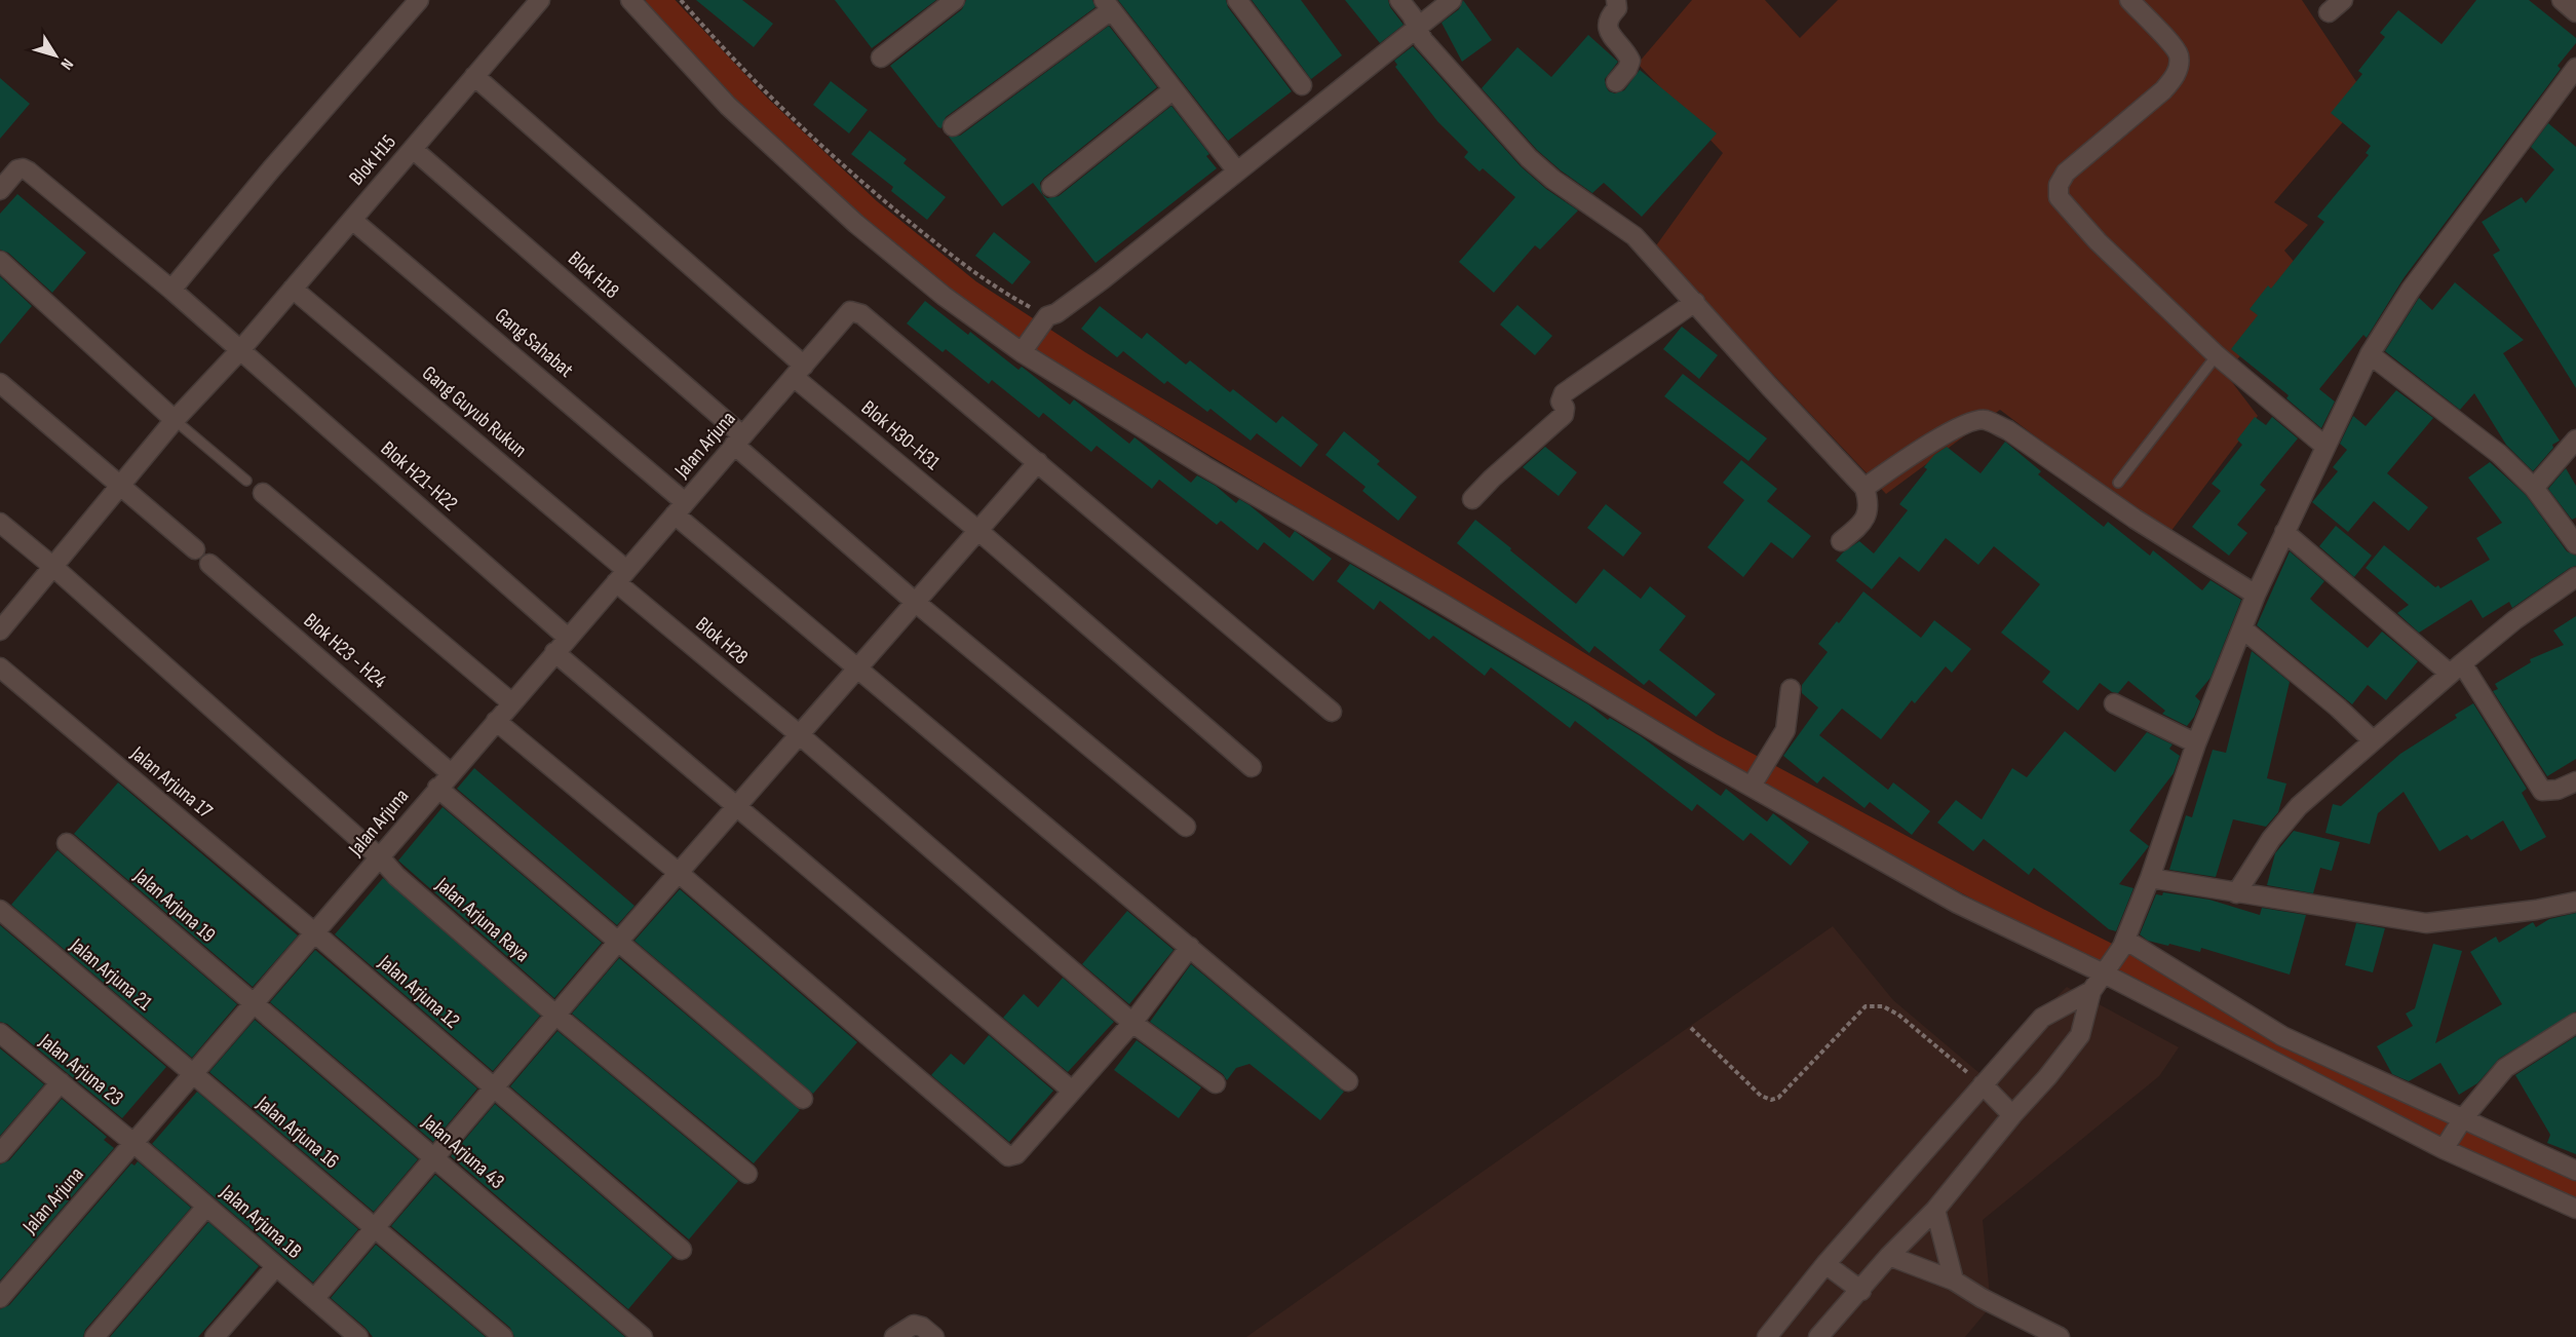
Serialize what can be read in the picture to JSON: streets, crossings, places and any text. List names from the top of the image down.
{
  "streets": {
    "street": [
      "Blok H15",
      "Blok H18",
      "Gang Sahabat",
      "Gang Guyub Rukun",
      "Blok H30-H31",
      "Jalan Arjuna",
      "Blok H21-H22",
      "Blok H28",
      "Blok H23 - H24",
      "Jalan Arjuna 17",
      "Jalan Arjuna 19",
      "Jalan Arjuna Raya",
      "Jalan Arjuna 21",
      "Jalan Arjuna 12",
      "Jalan Arjuna 23",
      "Jalan Arjuna 16",
      "Jalan Arjuna 43",
      "Jalan Arjuna 1B"
    ]
  },
  "crossings": [
    ["Blok H15", "Blok H18"],
    ["Blok H15", "Gang Sahabat"],
    ["Blok H15", "Gang Guyub Rukun"],
    ["Blok H15", "Blok H30-H31"],
    ["Blok H15", "Blok H21-H22"],
    ["Blok H15", "Jalan Arjuna Raya"],
    ["Blok H18", "Jalan Arjuna"],
    ["Gang Sahabat", "Jalan Arjuna"],
    ["Gang Guyub Rukun", "Jalan Arjuna"],
    ["Gang Guyub Rukun", "Blok H28"],
    ["Blok H30-H31", "Jalan Arjuna"],
    ["Jalan Arjuna", "Blok H21-H22"],
    ["Jalan Arjuna", "Blok H28"],
    ["Jalan Arjuna", "Blok H23 - H24"],
    ["Jalan Arjuna", "Jalan Arjuna 17"],
    ["Jalan Arjuna", "Jalan Arjuna 19"],
    ["Jalan Arjuna", "Jalan Arjuna Raya"],
    ["Jalan Arjuna", "Jalan Arjuna 21"],
    ["Jalan Arjuna", "Jalan Arjuna 12"],
    ["Jalan Arjuna", "Jalan Arjuna 23"],
    ["Jalan Arjuna", "Jalan Arjuna 16"],
    ["Jalan Arjuna", "Jalan Arjuna 43"],
    ["Jalan Arjuna", "Jalan Arjuna 1B"],
    ["Jalan Arjuna 17", "Jalan Arjuna 12"],
    ["Jalan Arjuna 19", "Jalan Arjuna 43"],
    ["Jalan Arjuna 21", "Jalan Arjuna 16"],
    ["Jalan Arjuna 23", "Jalan Arjuna 1B"]
  ],
  "north": "bottom right"
}
